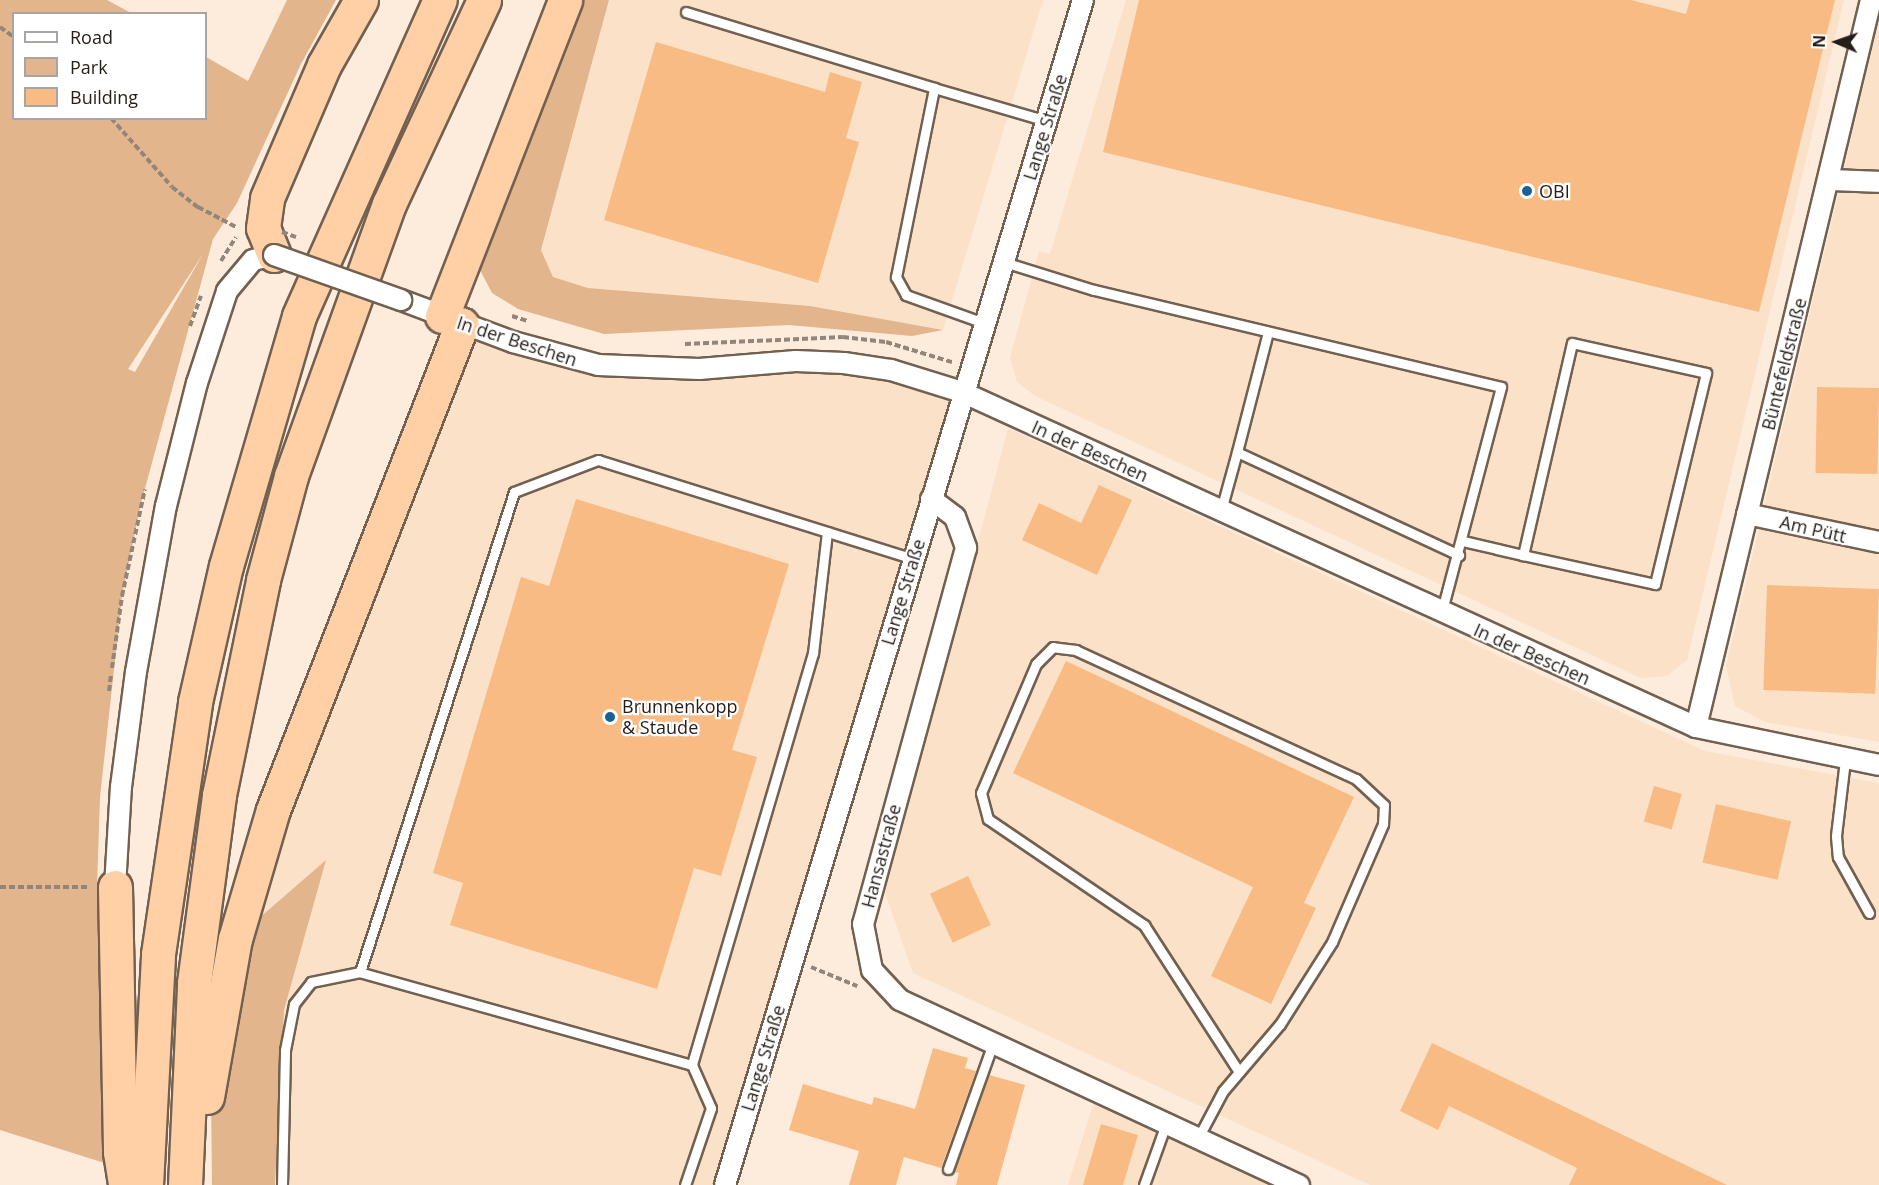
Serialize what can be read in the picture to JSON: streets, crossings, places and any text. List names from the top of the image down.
{
  "streets": {
    "street": [
      "Lange Straße",
      "In der Beschen",
      "Büntefeldstraße",
      "Am Pütt",
      "Hansastraße"
    ]
  },
  "crossings": [
    ["Lange Straße", "In der Beschen"],
    ["Lange Straße", "Hansastraße"],
    ["In der Beschen", "Büntefeldstraße"],
    ["Büntefeldstraße", "Am Pütt"]
  ],
  "places": ["OBI", "Brunnenkopp & Staude"],
  "legend": ["Road", "Park", "Building"],
  "north": "left"
}
